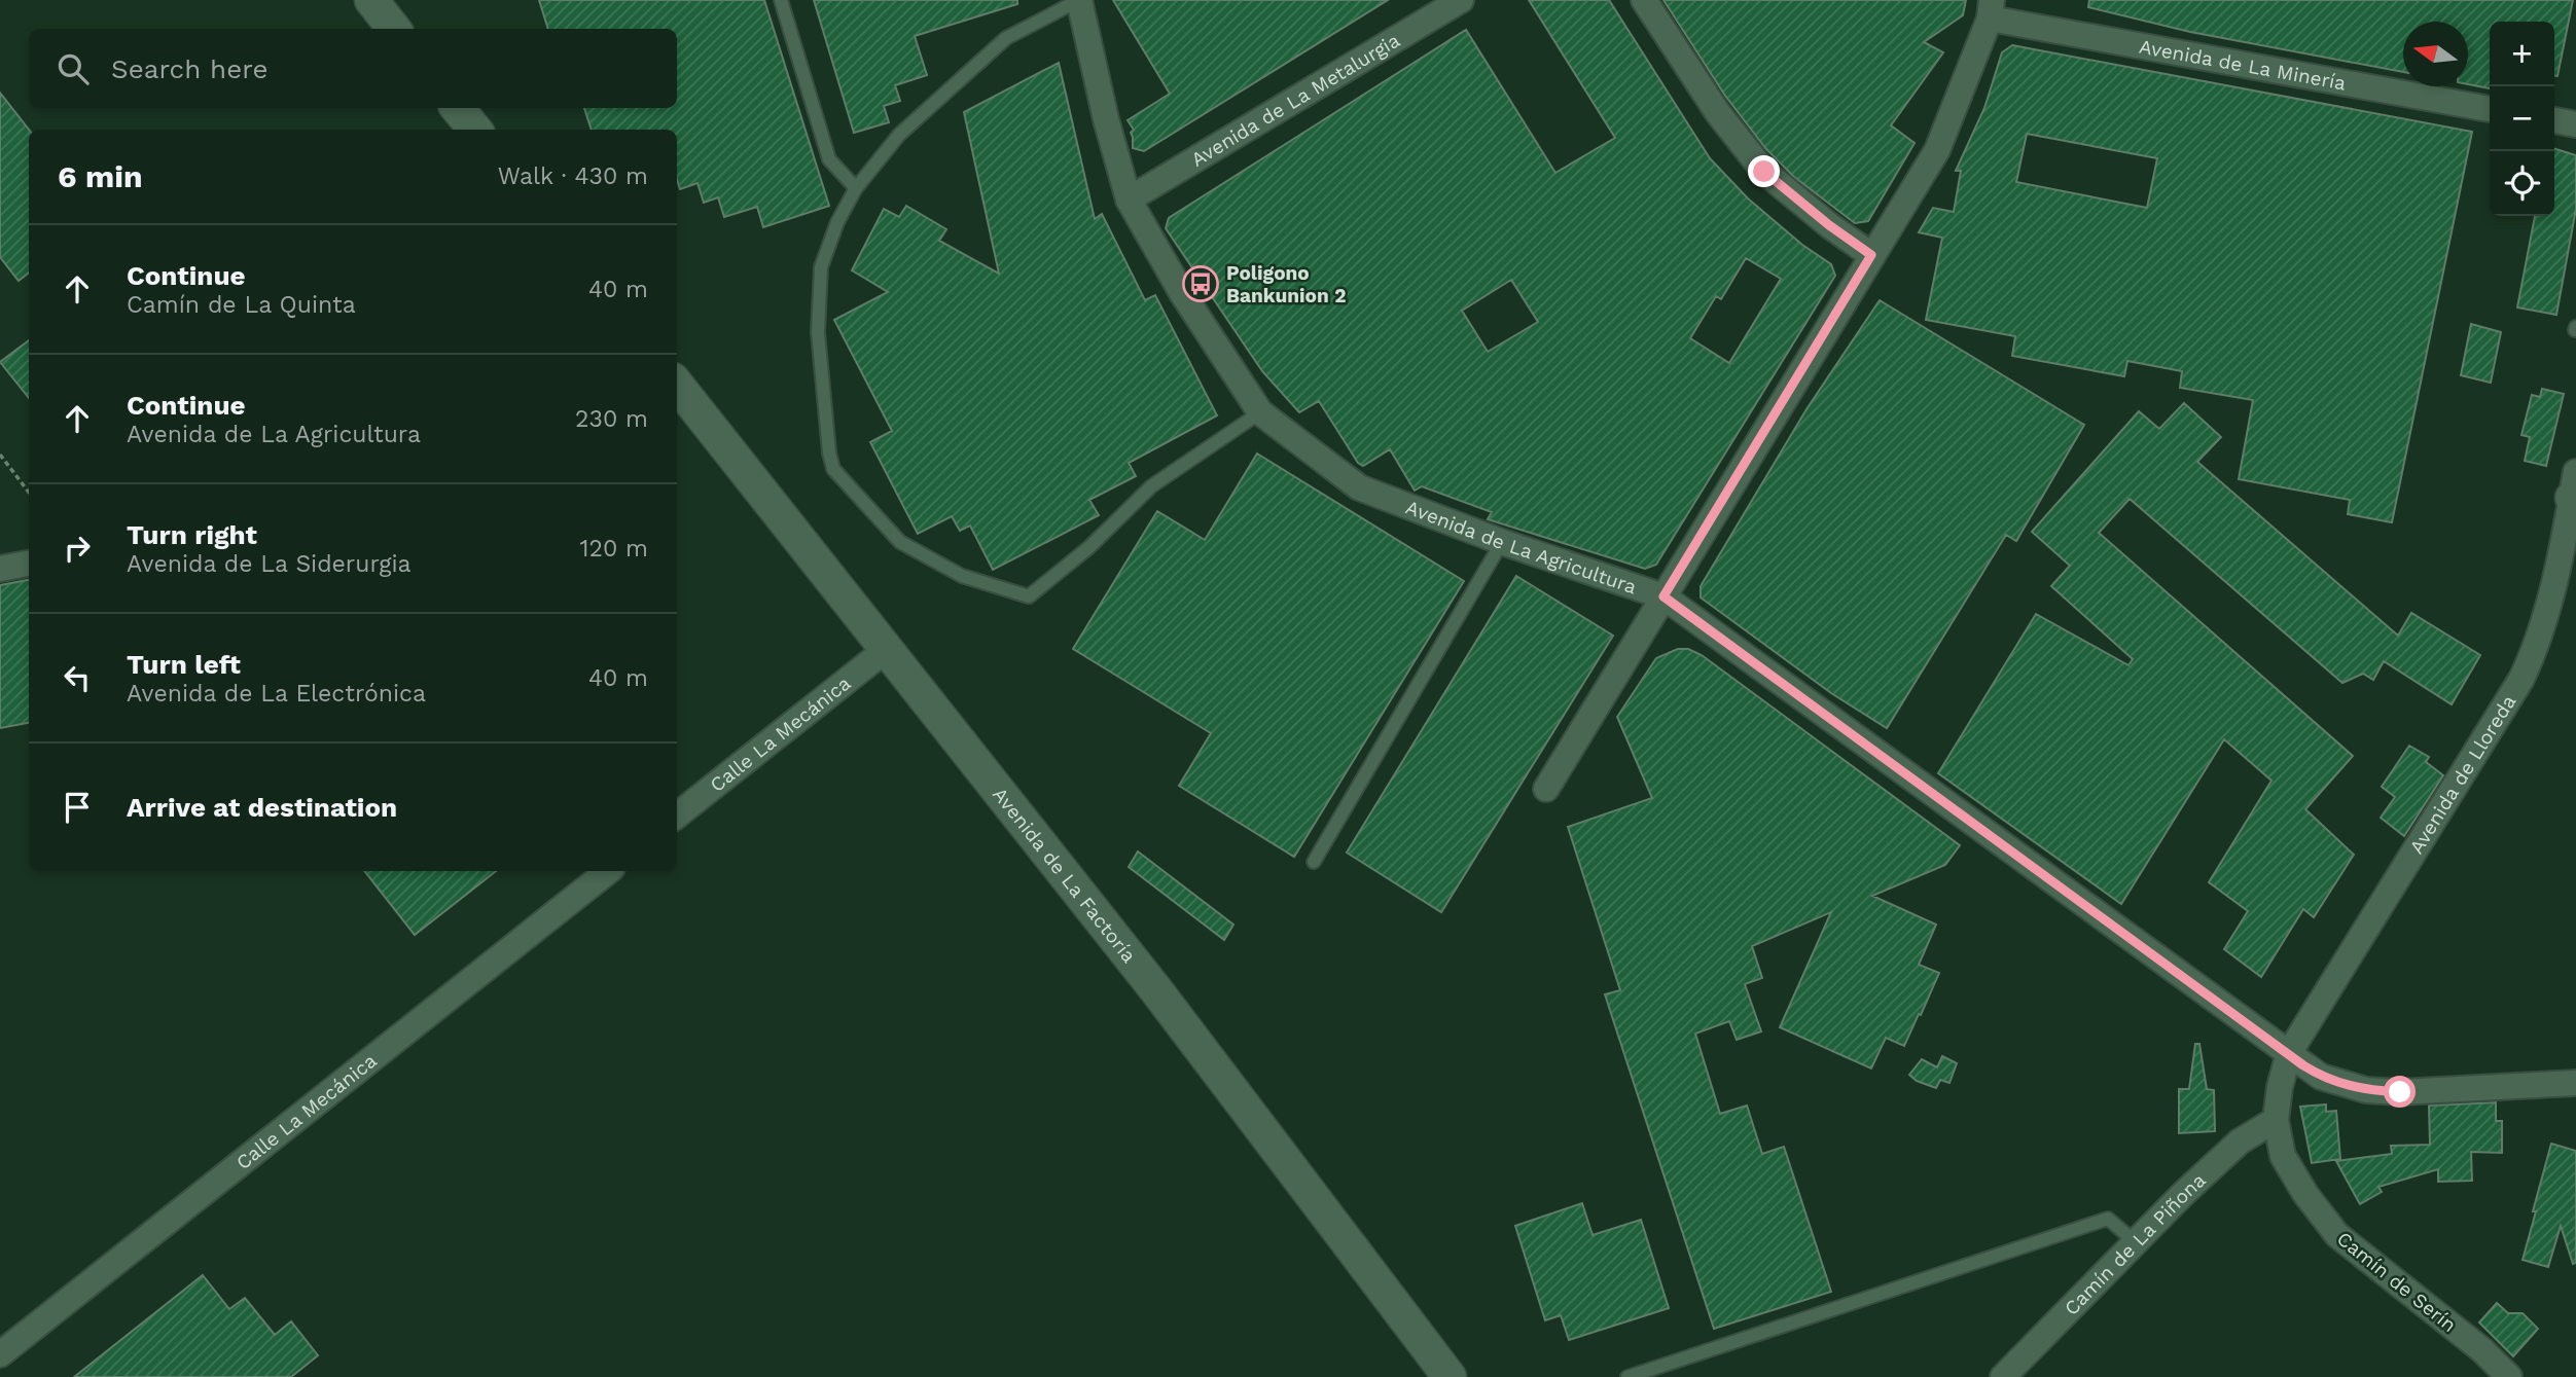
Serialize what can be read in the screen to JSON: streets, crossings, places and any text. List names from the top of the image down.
{
  "streets": {
    "street": [
      "Avenida de La Minería",
      "Avenida de La Metalurgia",
      "Avenida de La Agricultura",
      "Calle La Mecánica",
      "Avenida de Lloreda",
      "Avenida de La Factoría",
      "Camín de La Piñona",
      "Camín de Serín"
    ]
  },
  "crossings": [
    ["Avenida de La Metalurgia", "Avenida de La Agricultura"],
    ["Avenida de La Agricultura", "Avenida de Lloreda"],
    ["Avenida de La Agricultura", "Camín de Serín"],
    ["Calle La Mecánica", "Avenida de La Factoría"],
    ["Avenida de Lloreda", "Camín de Serín"],
    ["Camín de La Piñona", "Camín de Serín"]
  ],
  "places": {
    "bus stop": ["Poligono Bankunion 2"]
  },
  "north": "left",
  "page": {
    "map_buttons": ["+", "−"],
    "search": "Search here",
    "heading": ["6 min", "Walk · 430 m"],
    "list": [
      ["Continue", "Camín de La Quinta", "40 m"],
      ["Continue", "Avenida de La Agricultura", "230 m"],
      ["Turn right", "Avenida de La Siderurgia", "120 m"],
      ["Turn left", "Avenida de La Electrónica", "40 m"],
      "Arrive at destination"
    ]
  }
}
